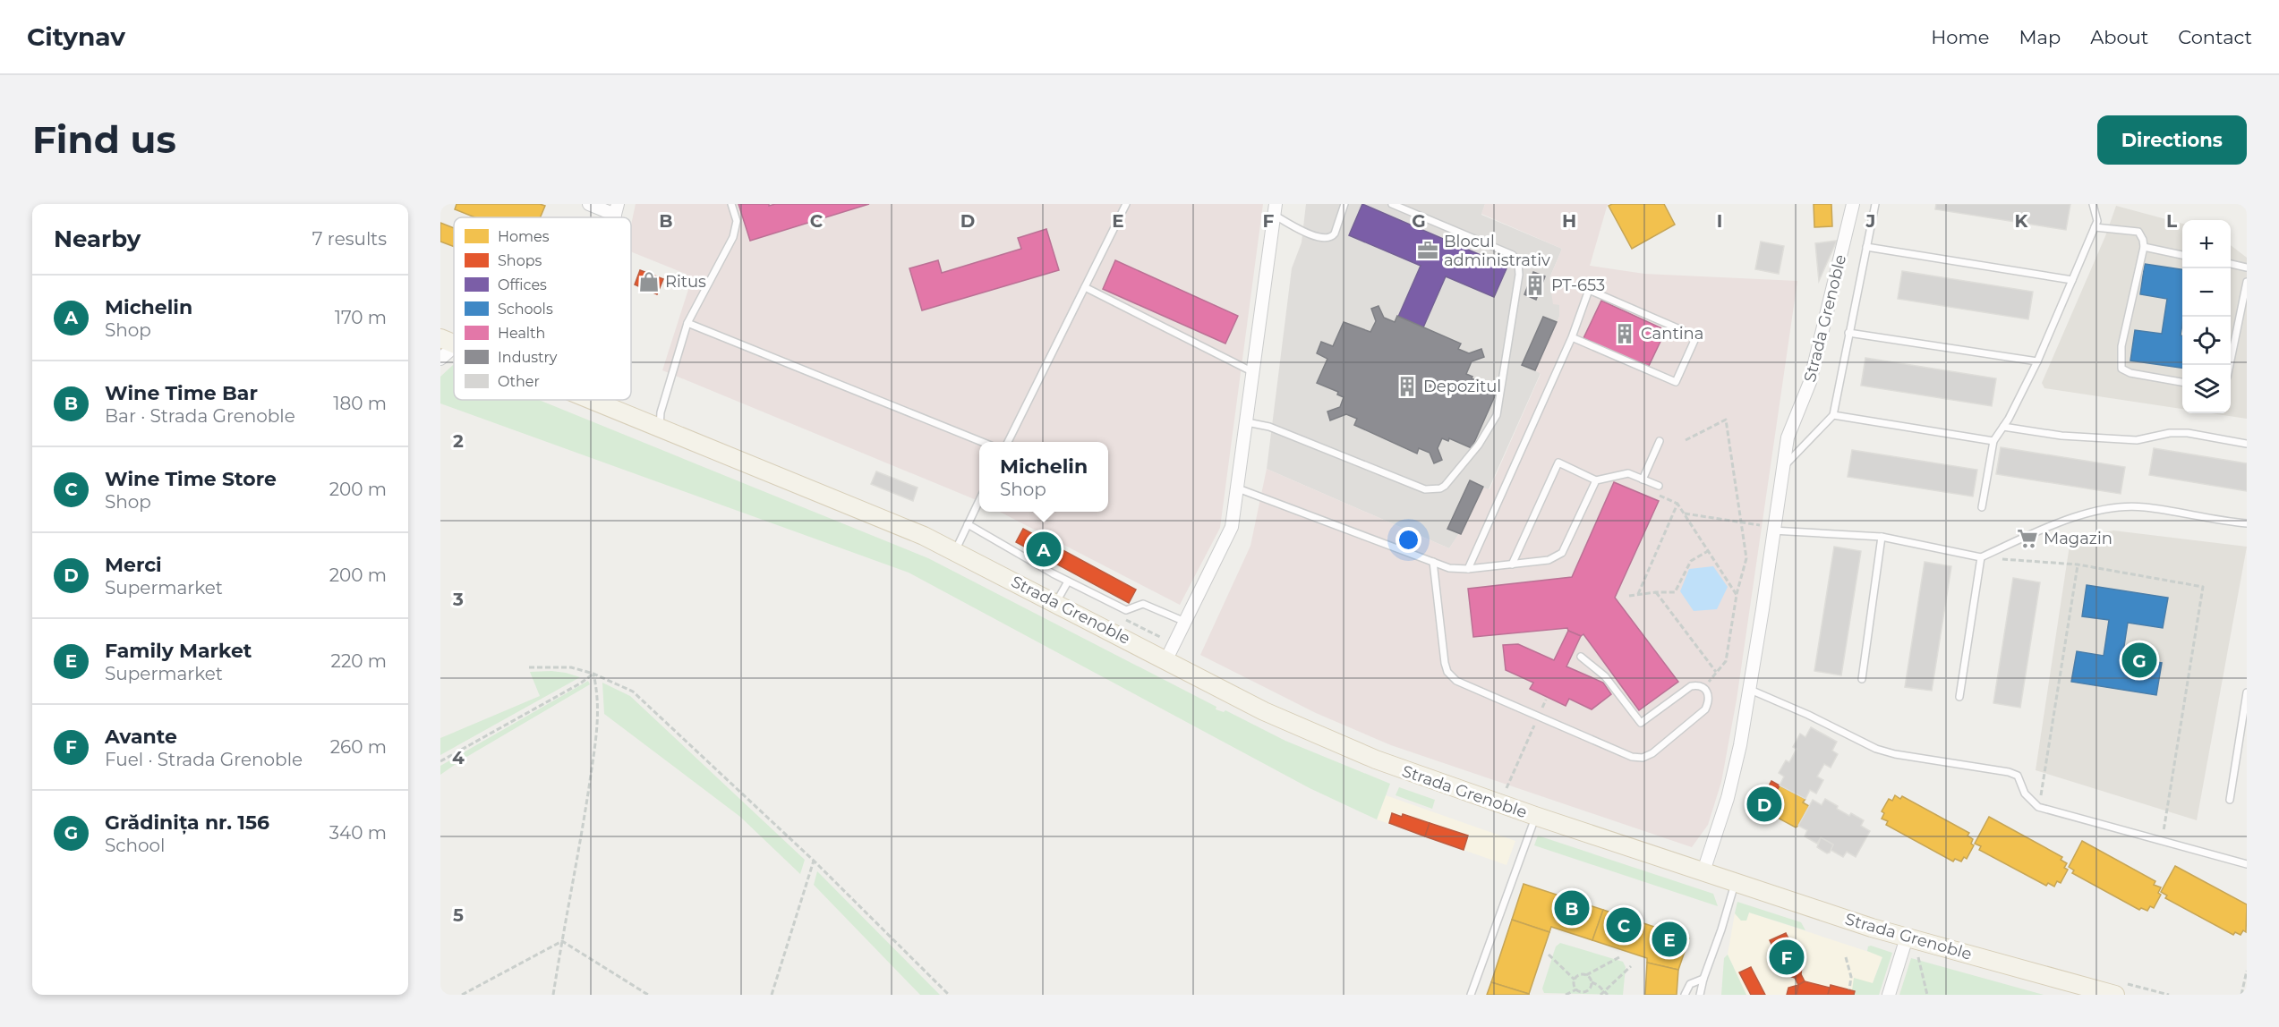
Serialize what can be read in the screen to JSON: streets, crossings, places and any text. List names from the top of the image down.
{
  "streets": {
    "main road": ["Strada Grenoble"]
  },
  "places": {
    "office": ["Blocul administrativ"],
    "shop": ["Ritus"],
    "building": ["PT-653", "Cantina", "Depozitul"],
    "supermarket": ["Magazin"]
  },
  "legend": [
    "Homes",
    "Shops",
    "Offices",
    "Schools",
    "Health",
    "Industry",
    "Other"
  ],
  "page": {
    "header": "Citynav",
    "nav": [
      "Home",
      "Map",
      "About",
      "Contact"
    ],
    "buttons": "Directions",
    "title": "Find us",
    "heading": ["Nearby", "7 results"],
    "map_buttons": ["+", "−"],
    "list": [
      {
        "mark": "A",
        "name": "Michelin",
        "note": "Shop",
        "value": "170 m"
      },
      {
        "mark": "B",
        "name": "Wine Time Bar",
        "note": "Bar · Strada Grenoble",
        "value": "180 m"
      },
      {
        "mark": "C",
        "name": "Wine Time Store",
        "note": "Shop",
        "value": "200 m"
      },
      {
        "mark": "D",
        "name": "Merci",
        "note": "Supermarket",
        "value": "200 m"
      },
      {
        "mark": "E",
        "name": "Family Market",
        "note": "Supermarket",
        "value": "220 m"
      },
      {
        "mark": "F",
        "name": "Avante",
        "note": "Fuel · Strada Grenoble",
        "value": "260 m"
      },
      {
        "mark": "G",
        "name": "Grădinița nr. 156",
        "note": "School",
        "value": "340 m"
      }
    ],
    "popup": ["Michelin", "Shop"],
    "pins": [
      "A",
      "G",
      "D",
      "B",
      "C",
      "E",
      "F"
    ]
  },
  "grid": {
    "columns": [
      "B",
      "C",
      "D",
      "E",
      "F",
      "G",
      "H",
      "I",
      "J",
      "K",
      "L"
    ],
    "rows": [
      "2",
      "3",
      "4",
      "5"
    ]
  }
}
